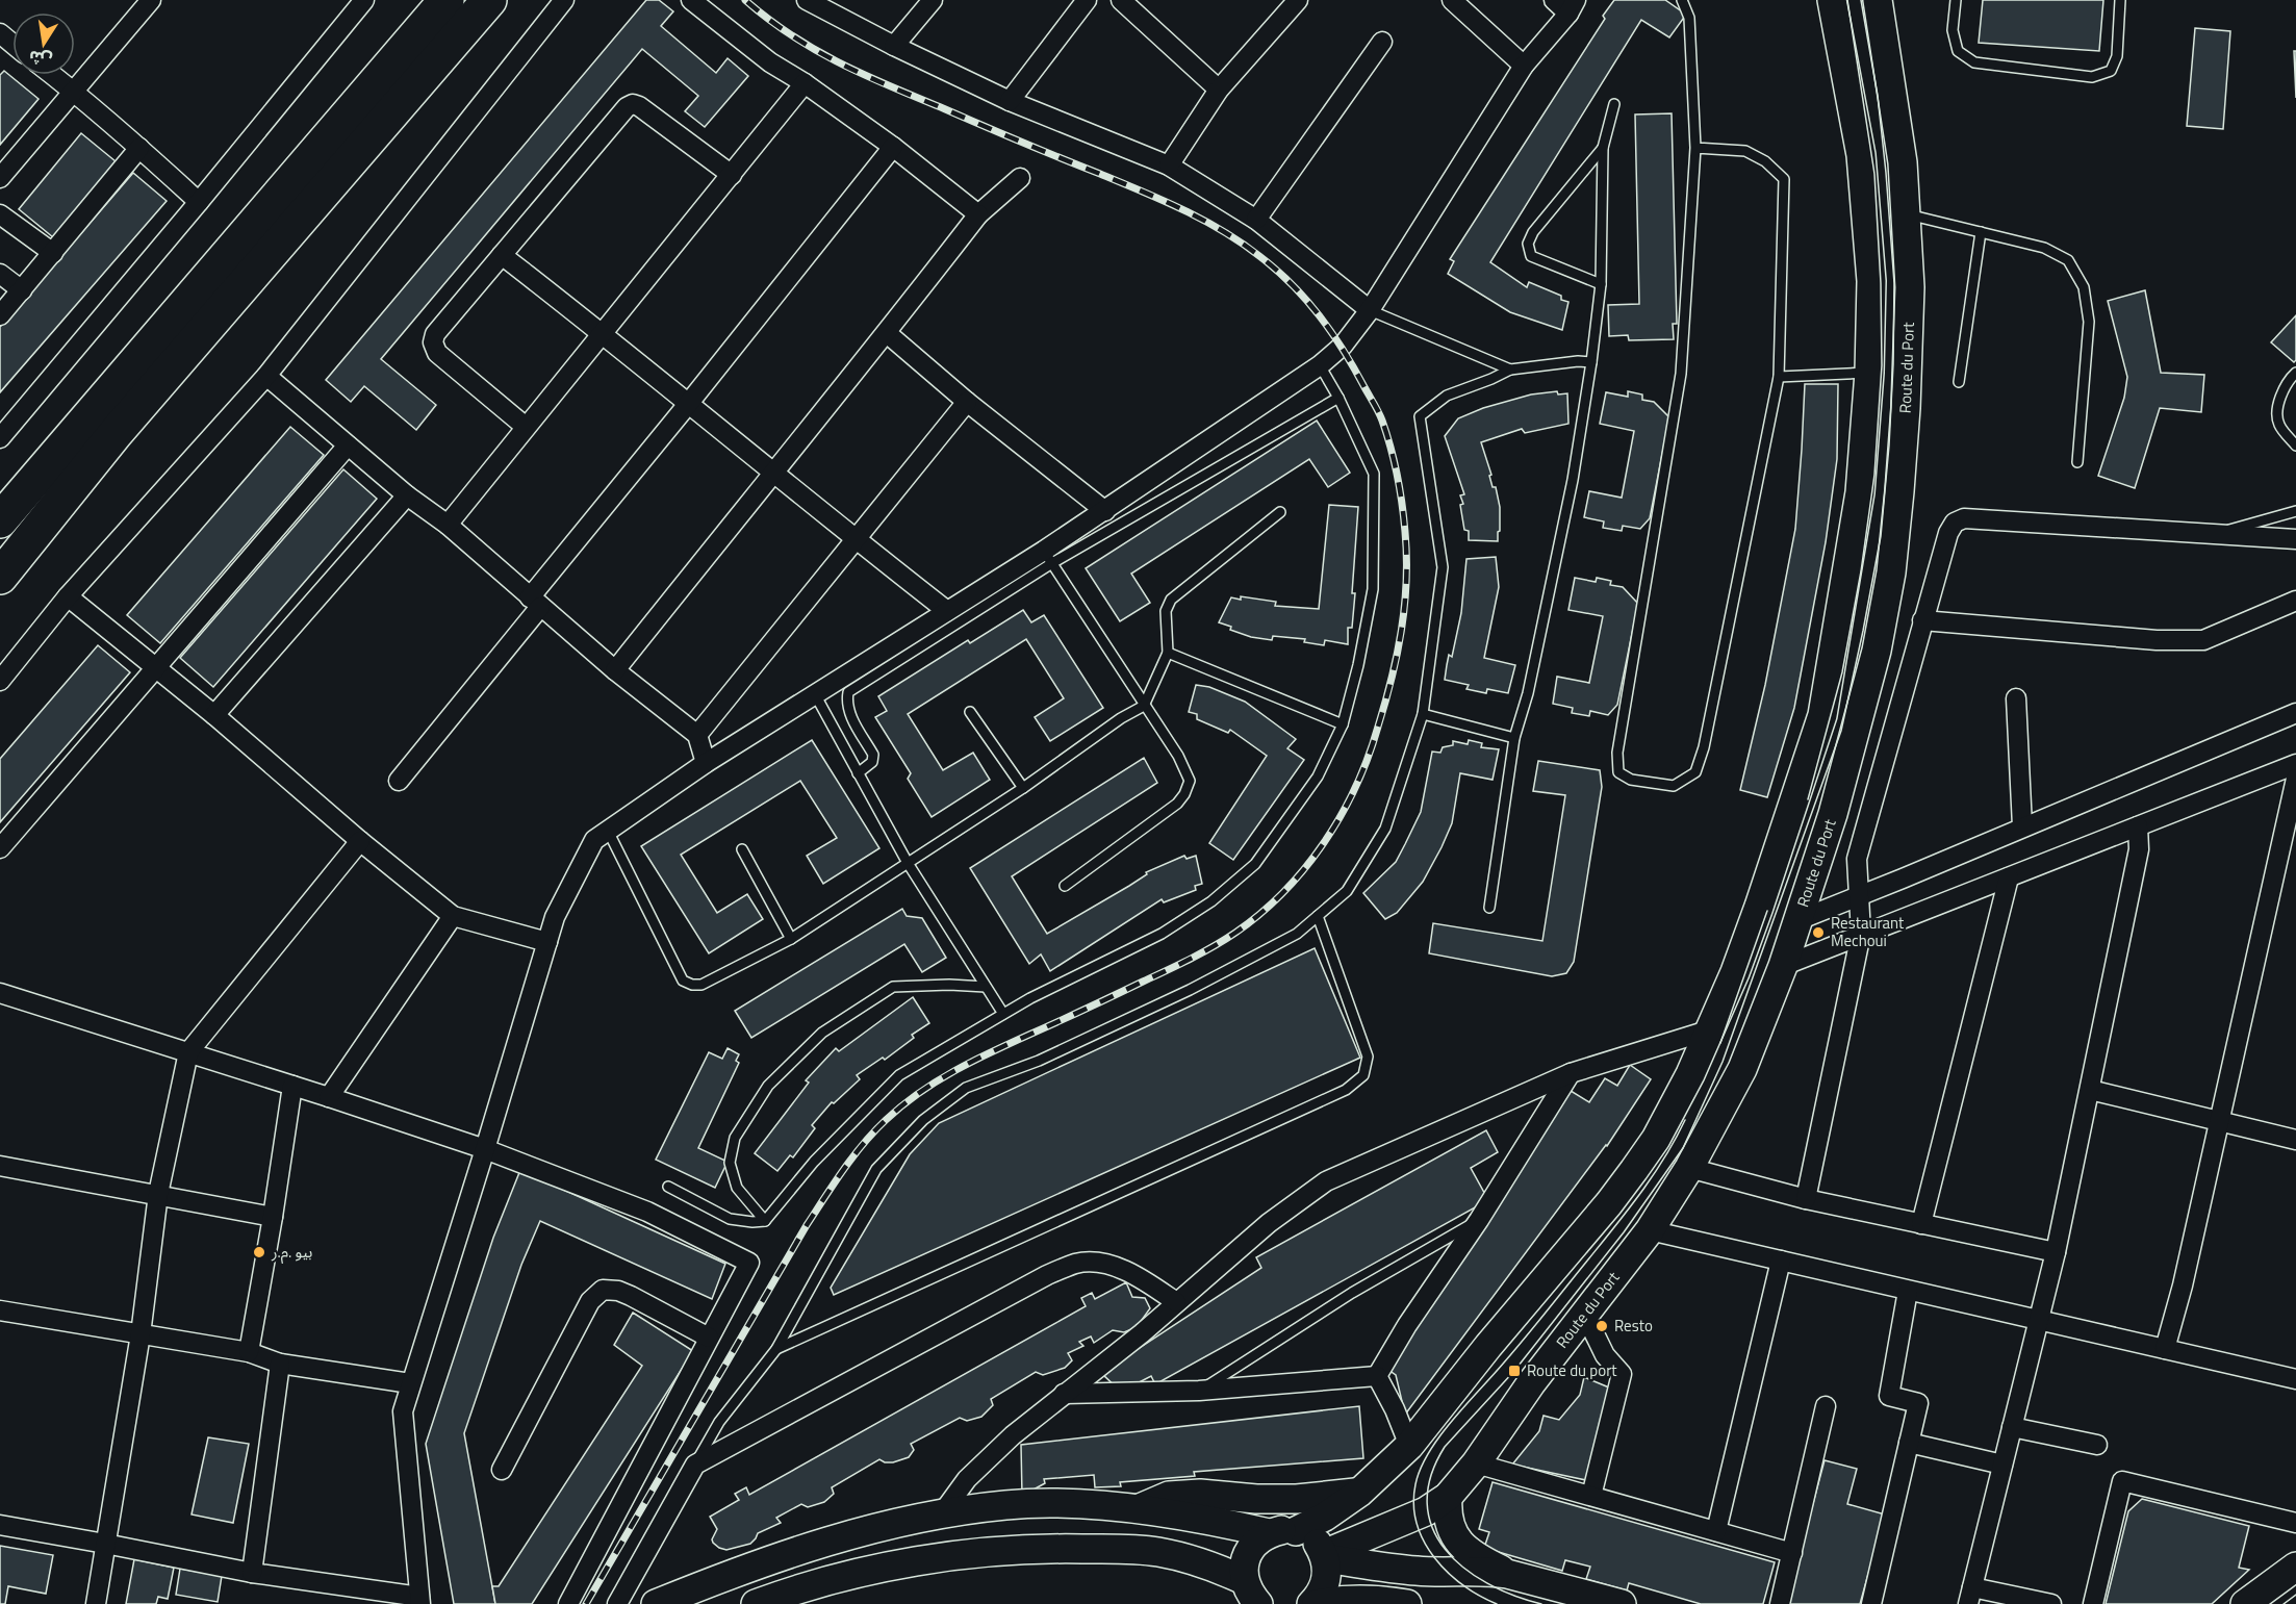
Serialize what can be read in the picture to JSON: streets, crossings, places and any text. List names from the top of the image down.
{
  "streets": {
    "main road": ["Route du Port"]
  },
  "places": {
    "other": ["Restaurant Mechoui", "بيو .م.ر", "Resto"],
    "transit": ["Route du port"]
  },
  "north": "bottom"
}
